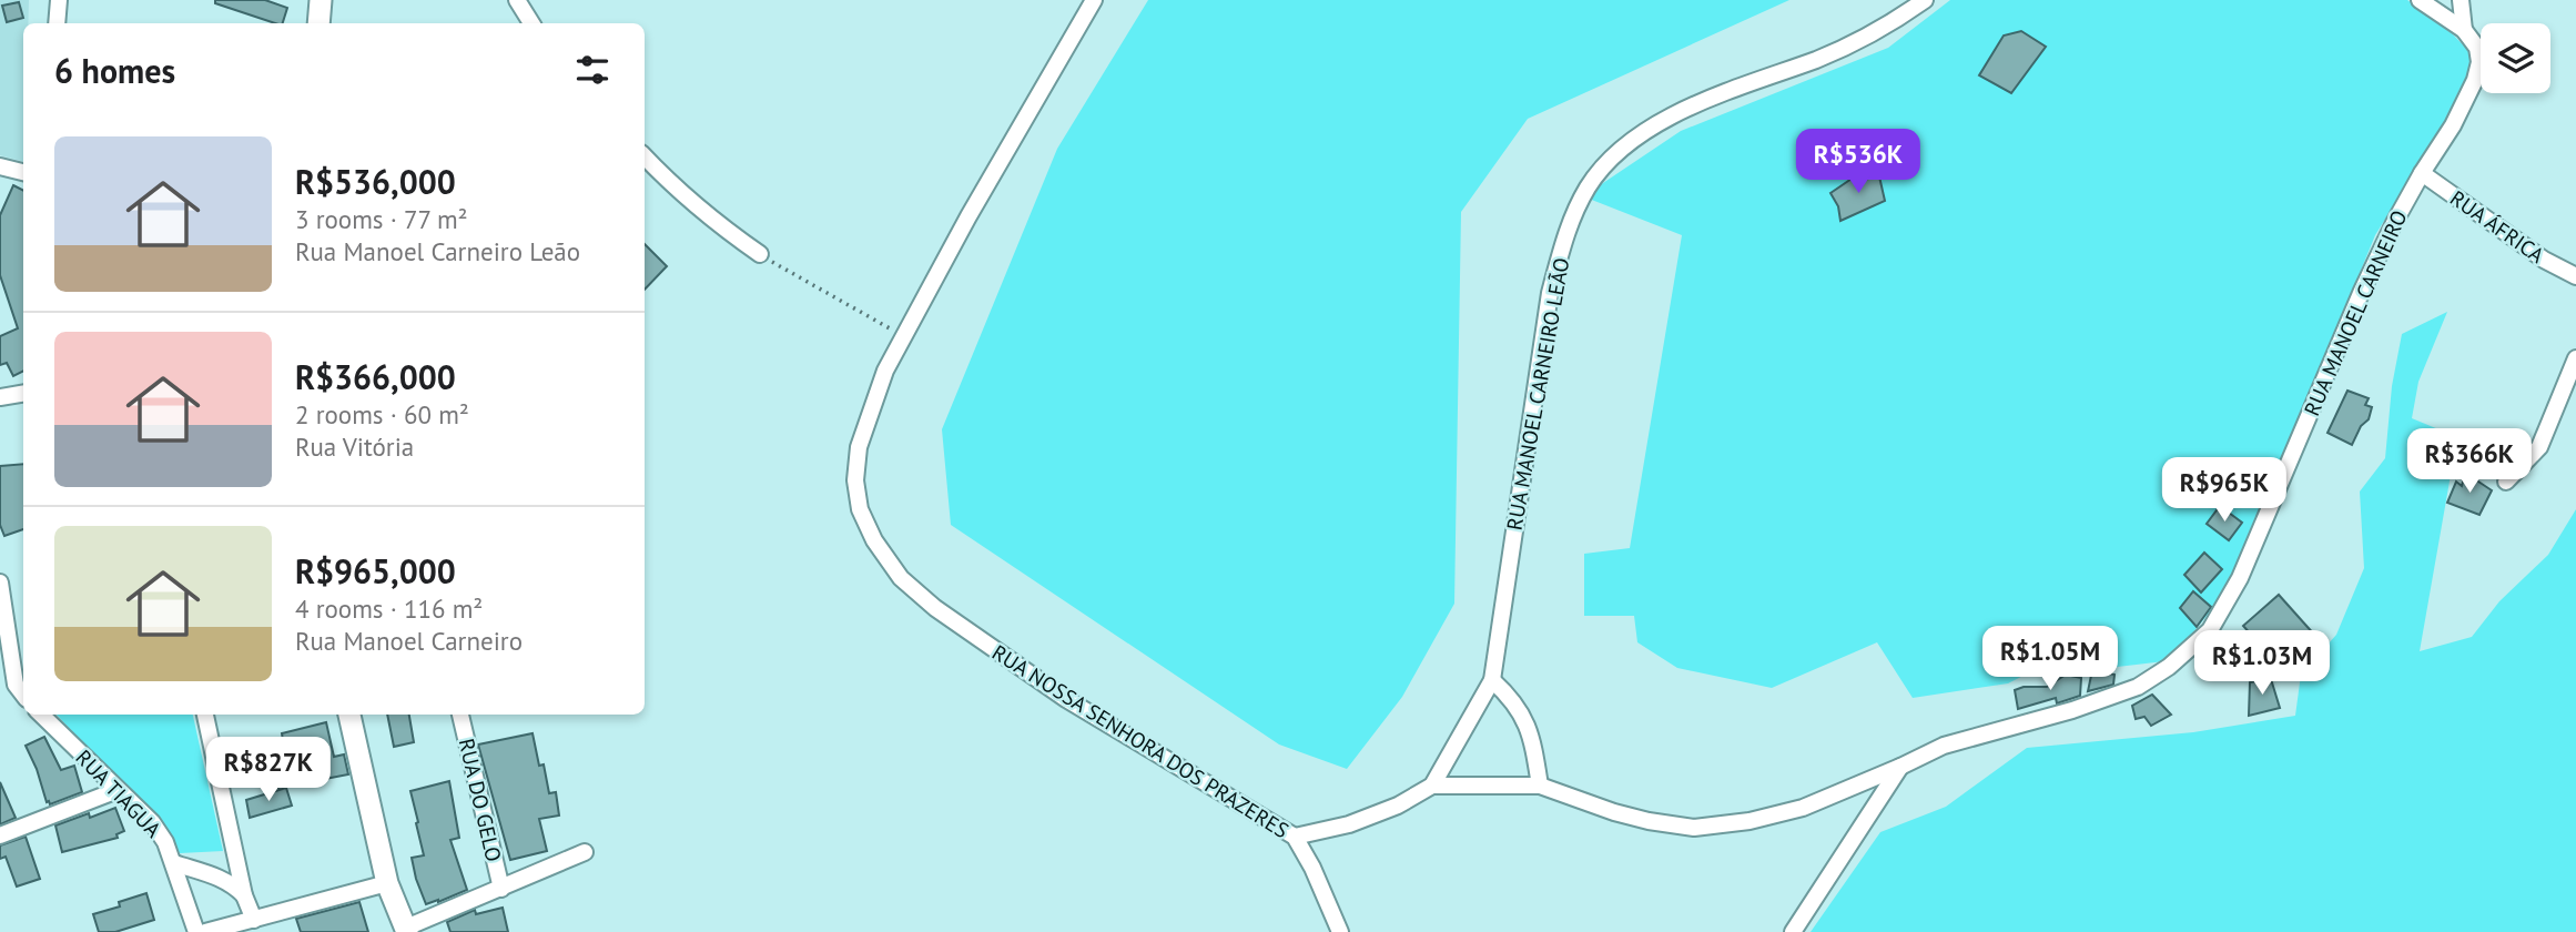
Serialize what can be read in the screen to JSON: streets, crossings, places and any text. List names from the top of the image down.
{
  "streets": {
    "street": [
      "RUA ÁFRICA",
      "RUA MANOEL CARNEIRO",
      "RUA MANOEL CARNEIRO LEÃO",
      "RUA NOSSA SENHORA DOS PRAZERES",
      "RUA TIAGUA",
      "RUA DO GELO"
    ]
  },
  "crossings": [
    ["RUA ÁFRICA", "RUA MANOEL CARNEIRO"],
    ["RUA MANOEL CARNEIRO", "RUA MANOEL CARNEIRO LEÃO"]
  ],
  "page": {
    "heading": "6 homes",
    "list": [
      {
        "name": "R$536,000",
        "note": "3 rooms · 77 m² · Rua Manoel Carneiro Leão"
      },
      {
        "name": "R$366,000",
        "note": "2 rooms · 60 m² · Rua Vitória"
      },
      {
        "name": "R$965,000",
        "note": "4 rooms · 116 m² · Rua Manoel Carneiro"
      }
    ],
    "price": [
      "R$536K",
      "R$366K",
      "R$965K",
      "R$1.05M",
      "R$1.03M",
      "R$827K"
    ]
  }
}
